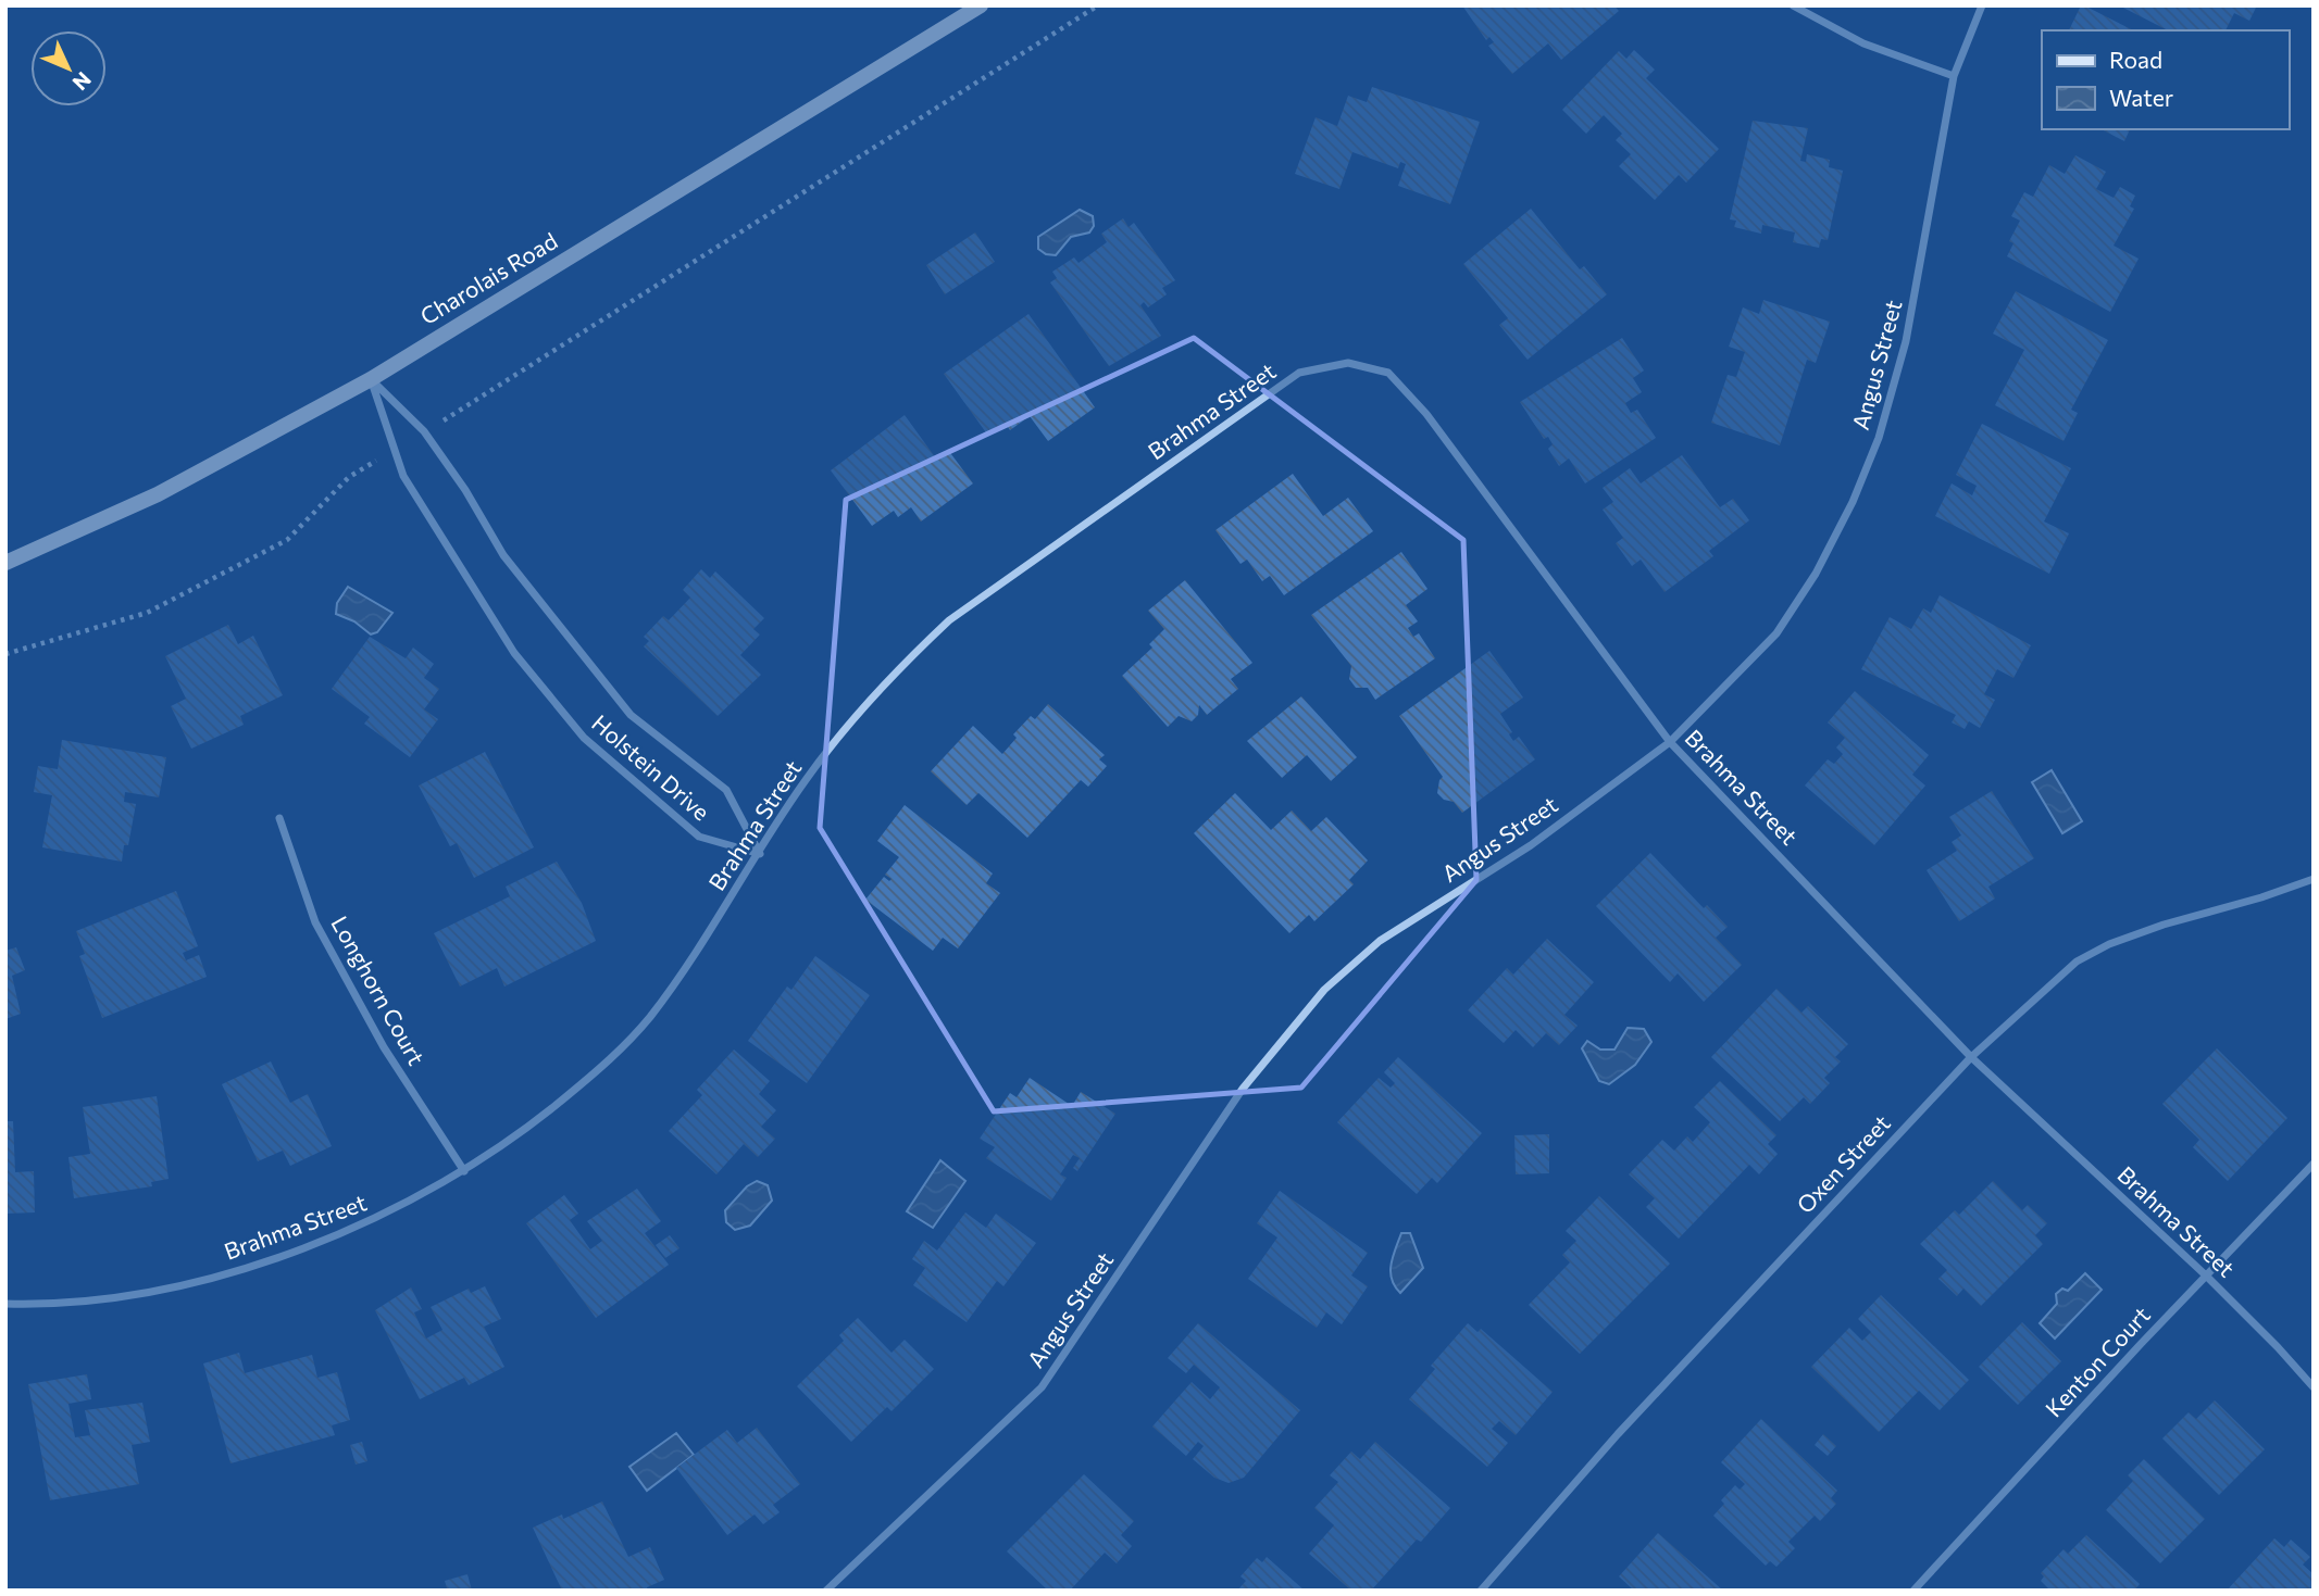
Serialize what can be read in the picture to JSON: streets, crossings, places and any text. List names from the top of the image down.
{
  "streets": {
    "street": [
      "Charolais Road",
      "Angus Street",
      "Brahma Street",
      "Holstein Drive",
      "Longhorn Court",
      "Oxen Street",
      "Kenton Court"
    ]
  },
  "crossings": [
    ["Charolais Road", "Holstein Drive"],
    ["Angus Street", "Brahma Street"],
    ["Brahma Street", "Holstein Drive"],
    ["Brahma Street", "Longhorn Court"],
    ["Brahma Street", "Oxen Street"],
    ["Brahma Street", "Kenton Court"]
  ],
  "legend": ["Road", "Water"],
  "north": "bottom right"
}
